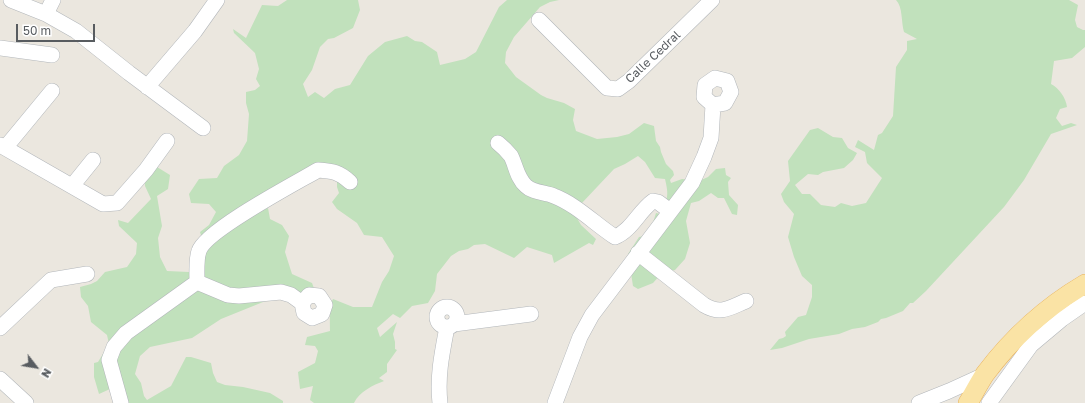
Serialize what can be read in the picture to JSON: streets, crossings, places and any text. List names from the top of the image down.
{
  "streets": {
    "street": ["Calle Cedral"]
  },
  "scale_bar": "50 m",
  "north": "bottom right"
}
